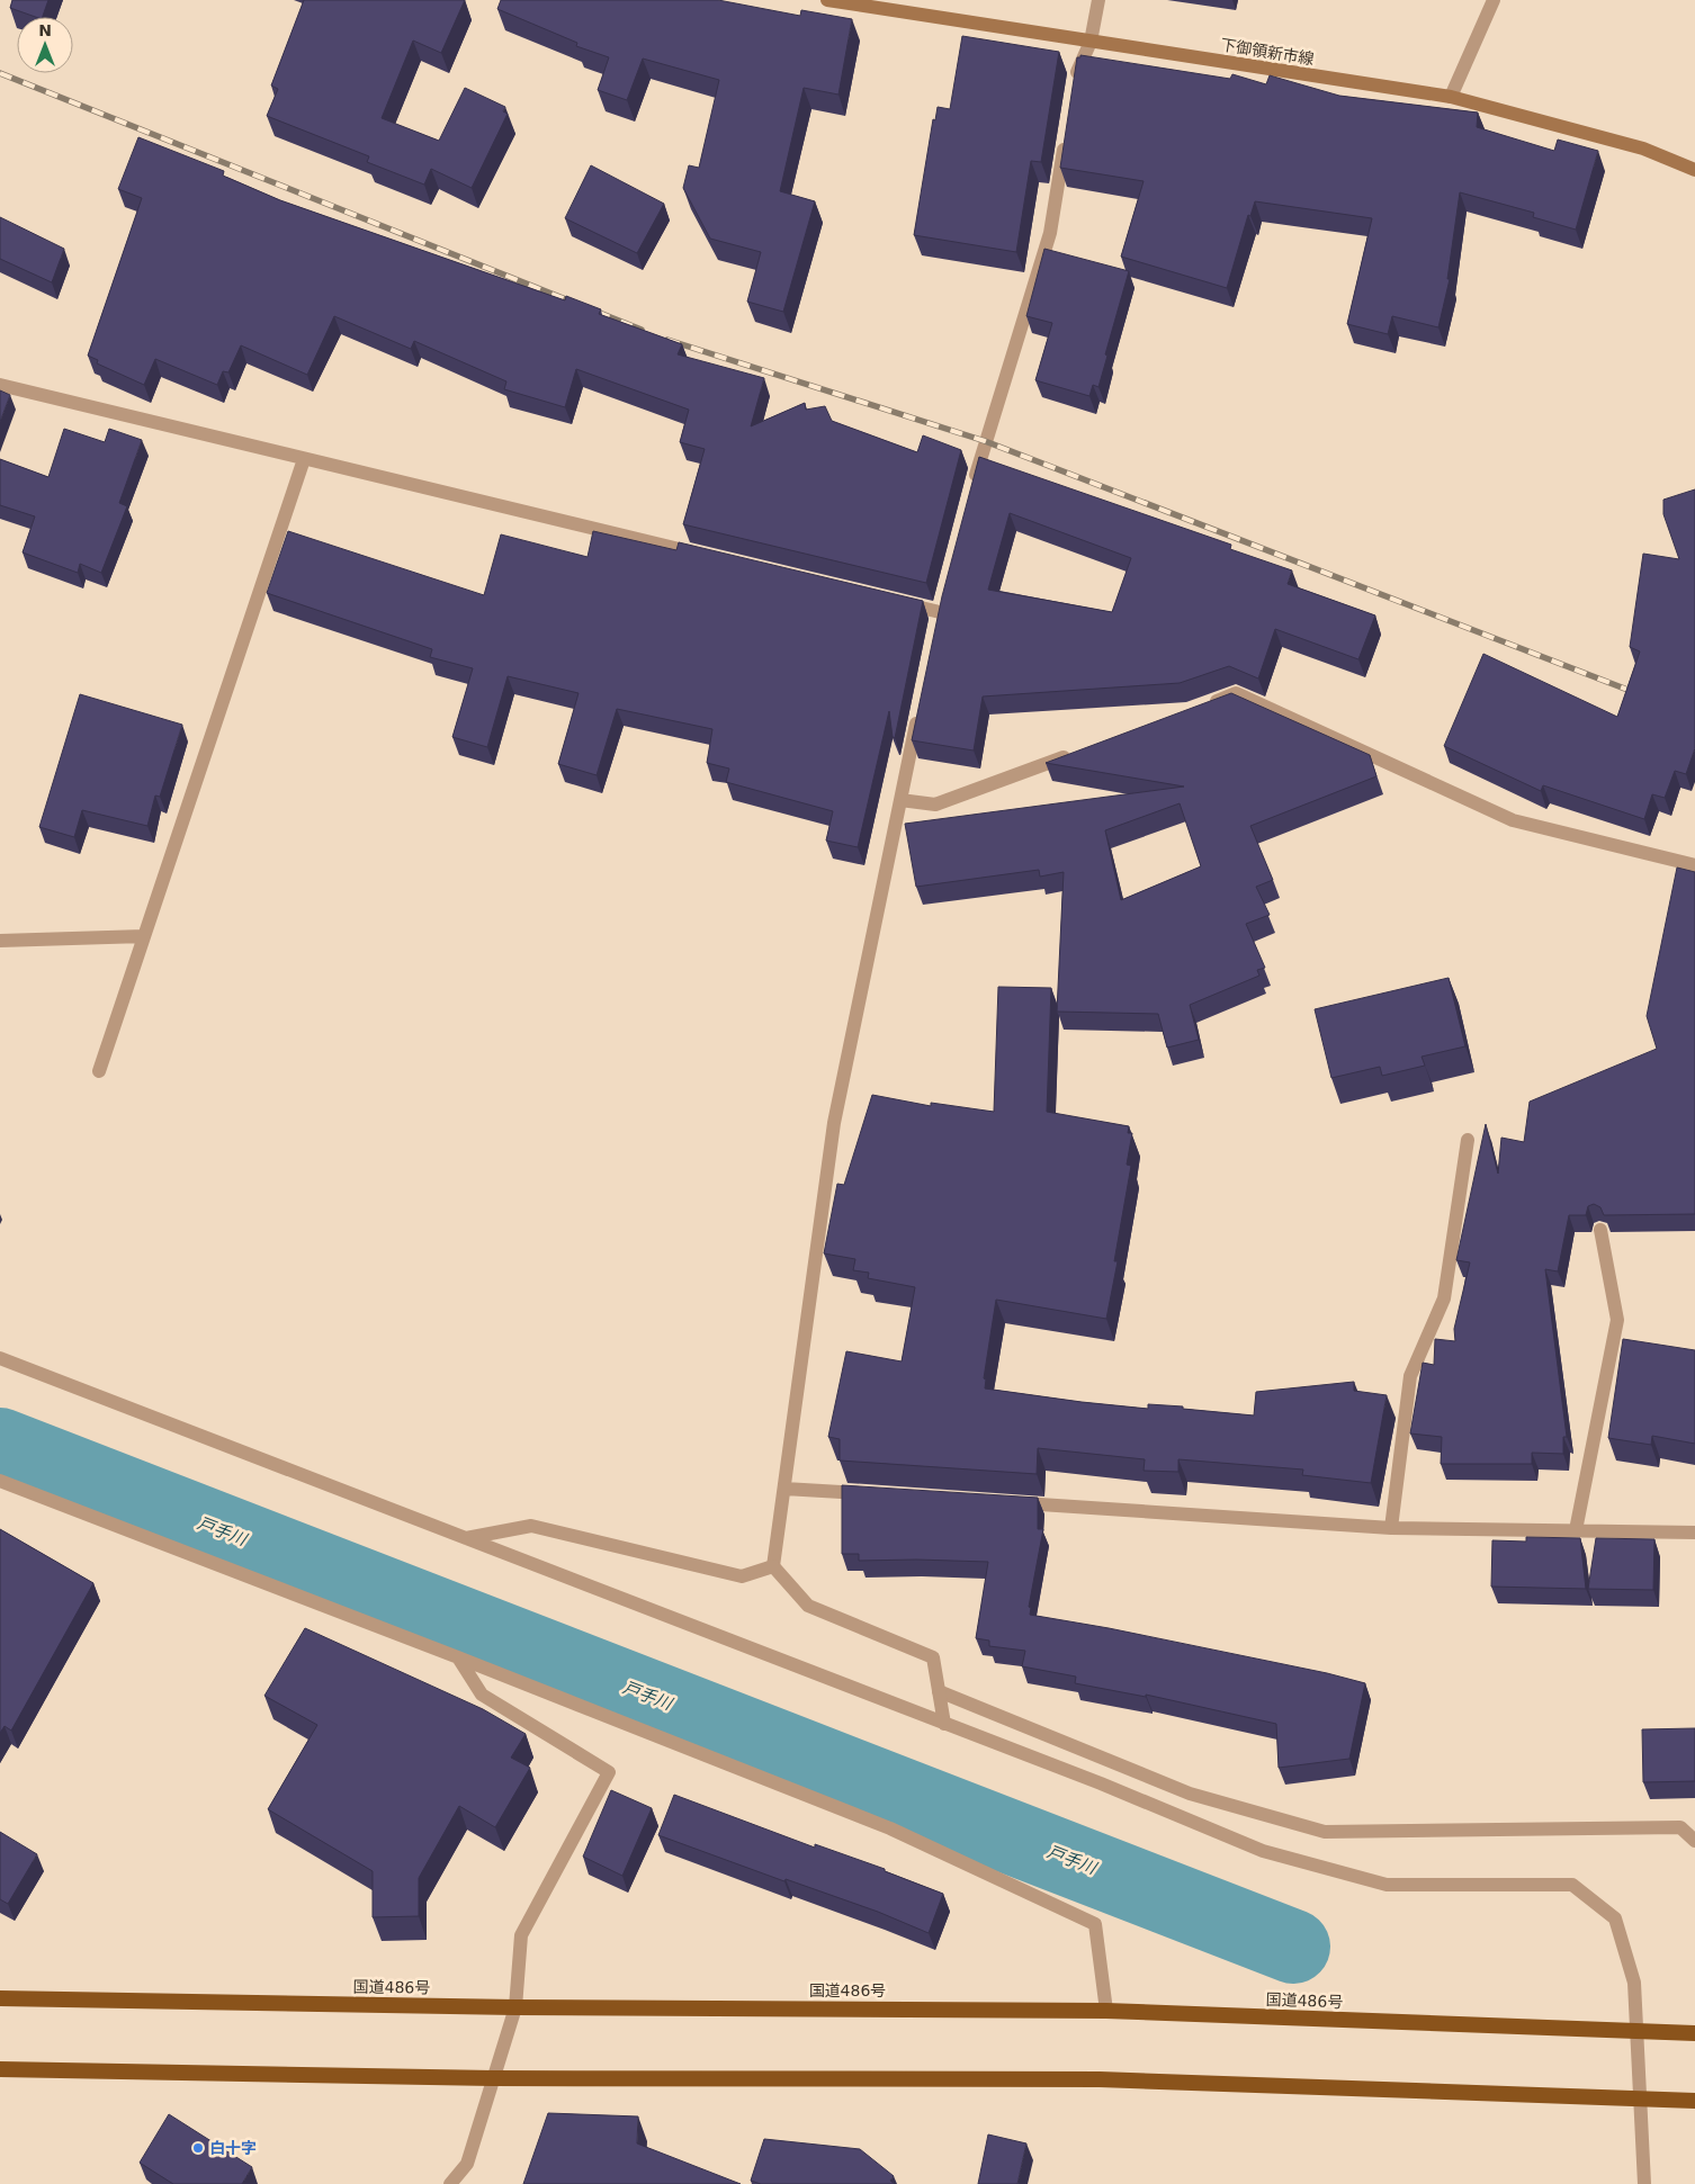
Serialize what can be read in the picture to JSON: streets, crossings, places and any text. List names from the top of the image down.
{
  "streets": {
    "highway": ["国道486号"],
    "main road": ["下御領新市線"]
  },
  "water": ["戸手川"],
  "places": ["白十字"],
  "north": "top"
}
